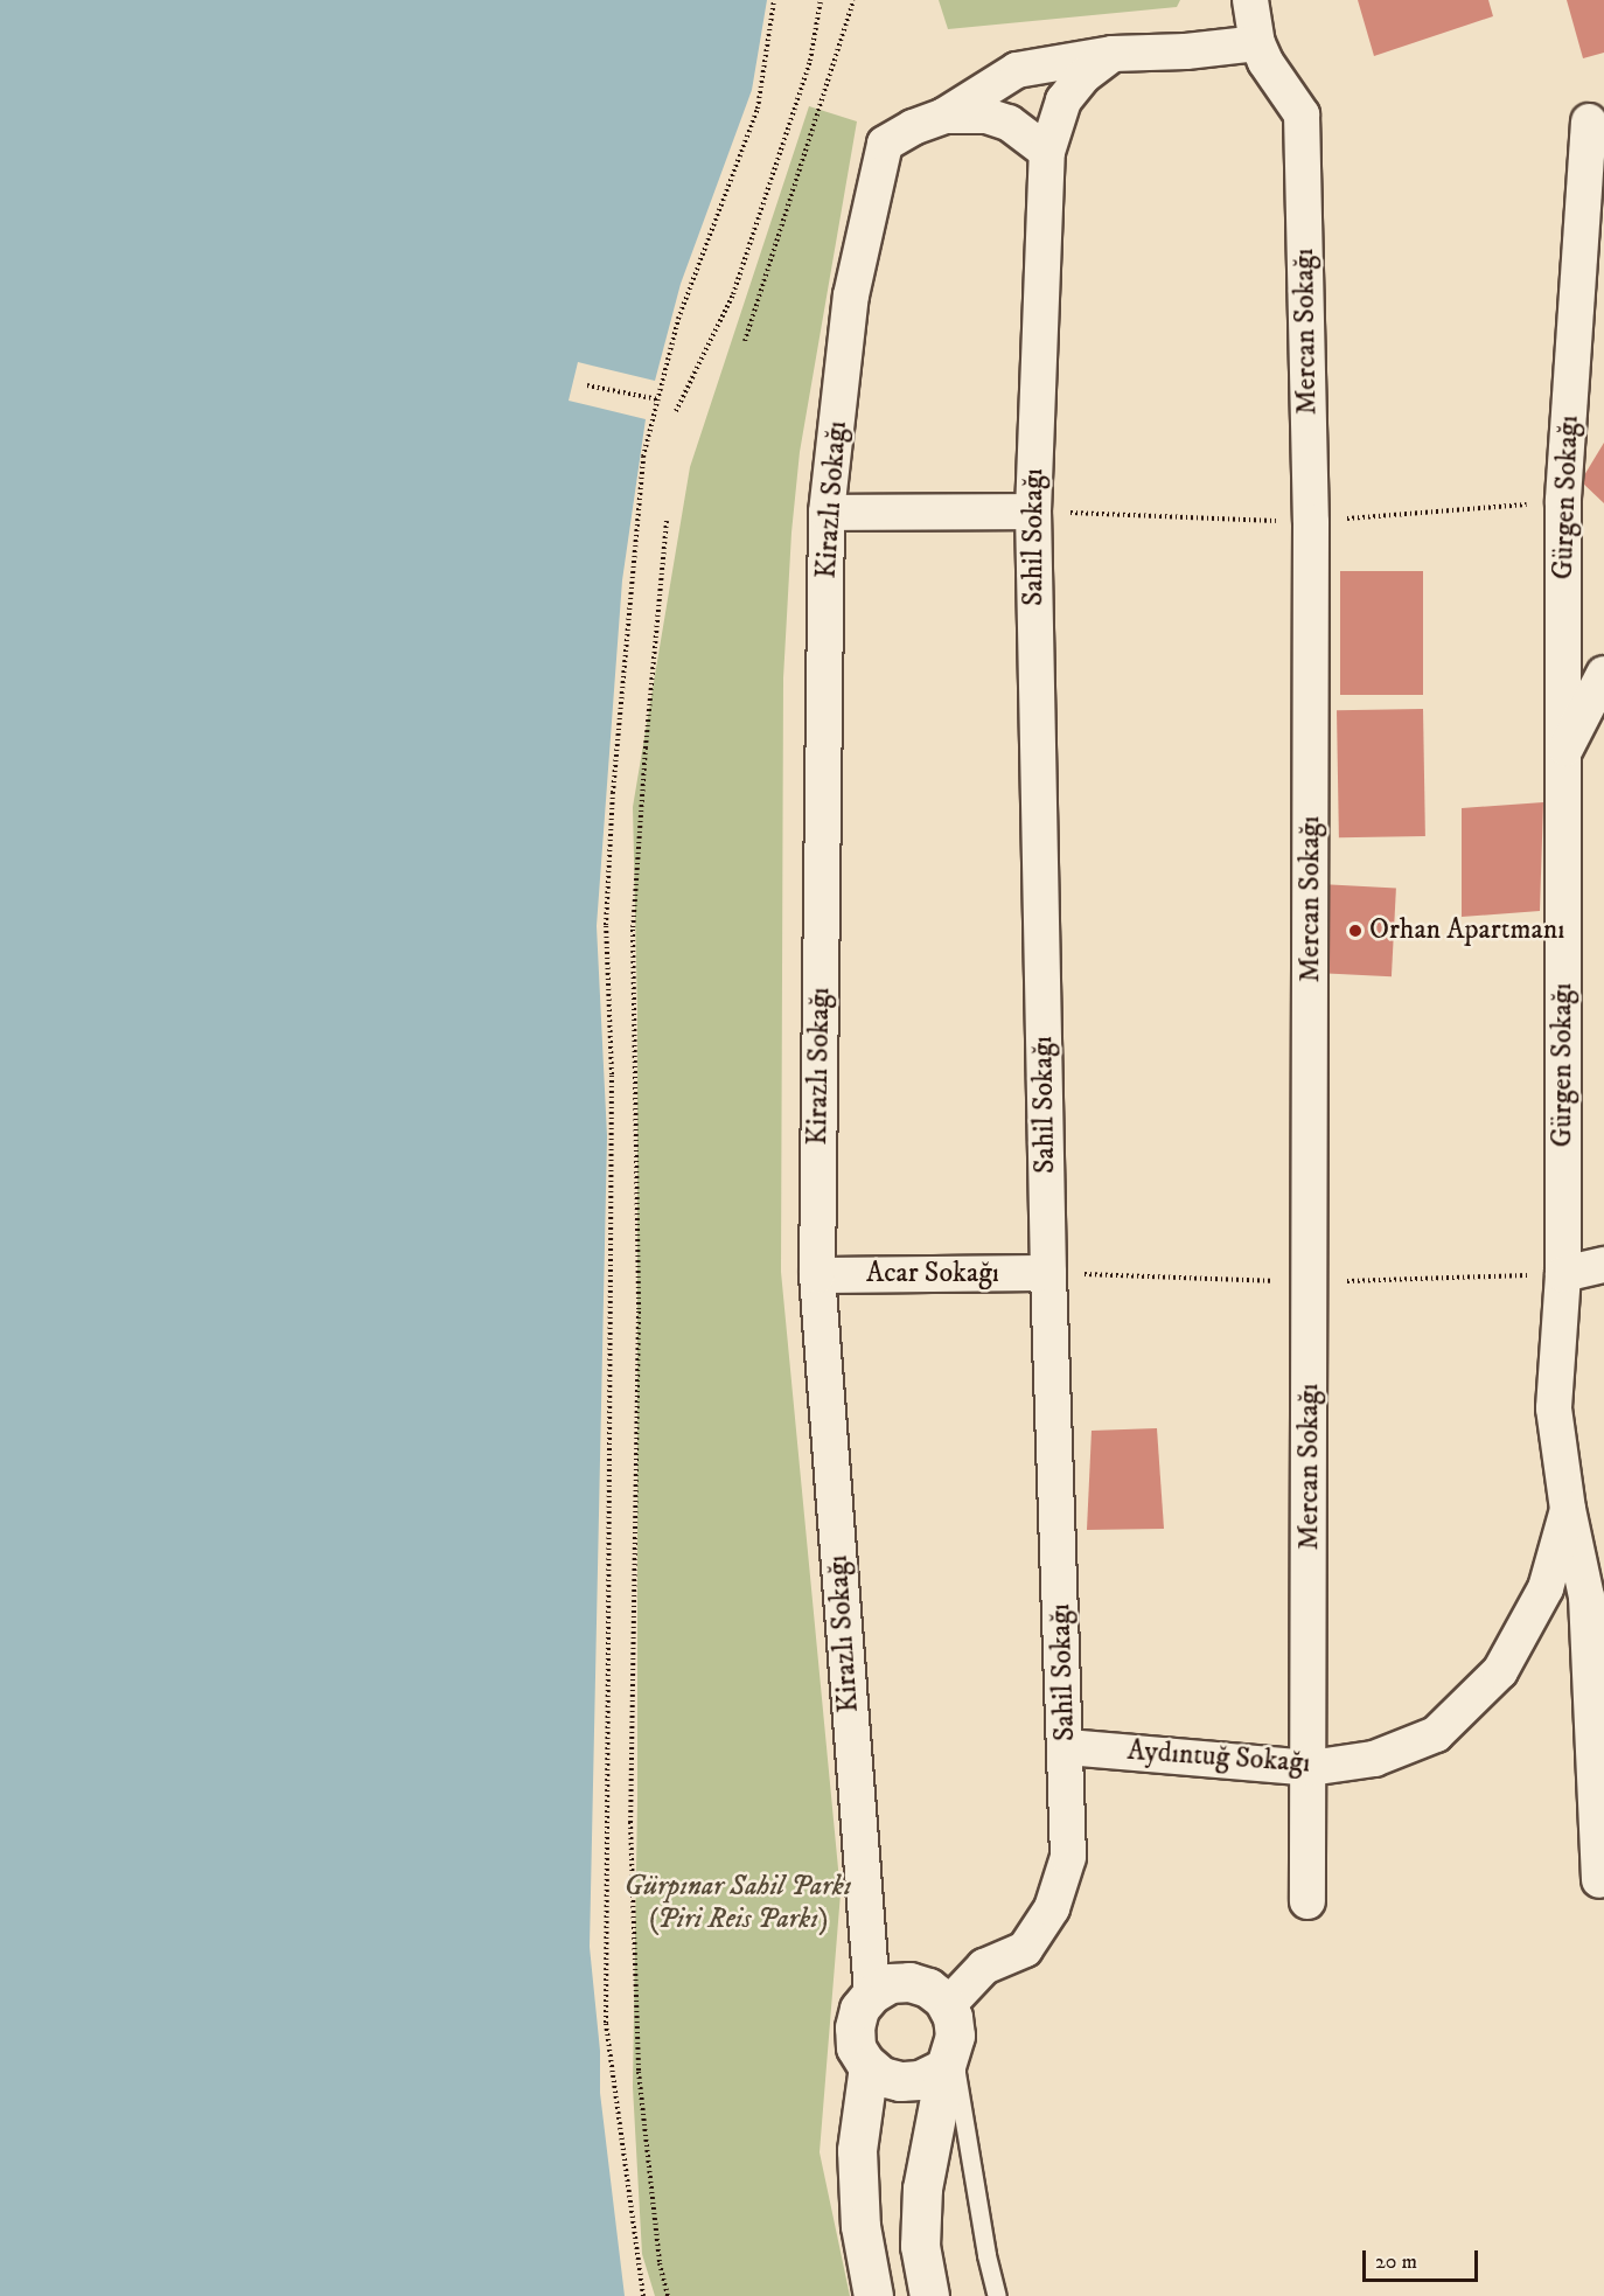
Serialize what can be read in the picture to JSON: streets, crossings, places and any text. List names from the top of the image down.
{
  "streets": {
    "street": [
      "Mercan Sokağı",
      "Gürgen Sokağı",
      "Kirazlı Sokağı",
      "Sahil Sokağı",
      "Acar Sokağı",
      "Aydıntuğ Sokağı"
    ]
  },
  "crossings": [
    ["Mercan Sokağı", "Aydıntuğ Sokağı"],
    ["Gürgen Sokağı", "Aydıntuğ Sokağı"],
    ["Kirazlı Sokağı", "Sahil Sokağı"],
    ["Kirazlı Sokağı", "Acar Sokağı"],
    ["Sahil Sokağı", "Acar Sokağı"],
    ["Sahil Sokağı", "Aydıntuğ Sokağı"]
  ],
  "parks": ["Gürpınar Sahil Parkı (Piri Reis Parkı)"],
  "places": ["Orhan Apartmanı"],
  "scale_bar": "20 m"
}
